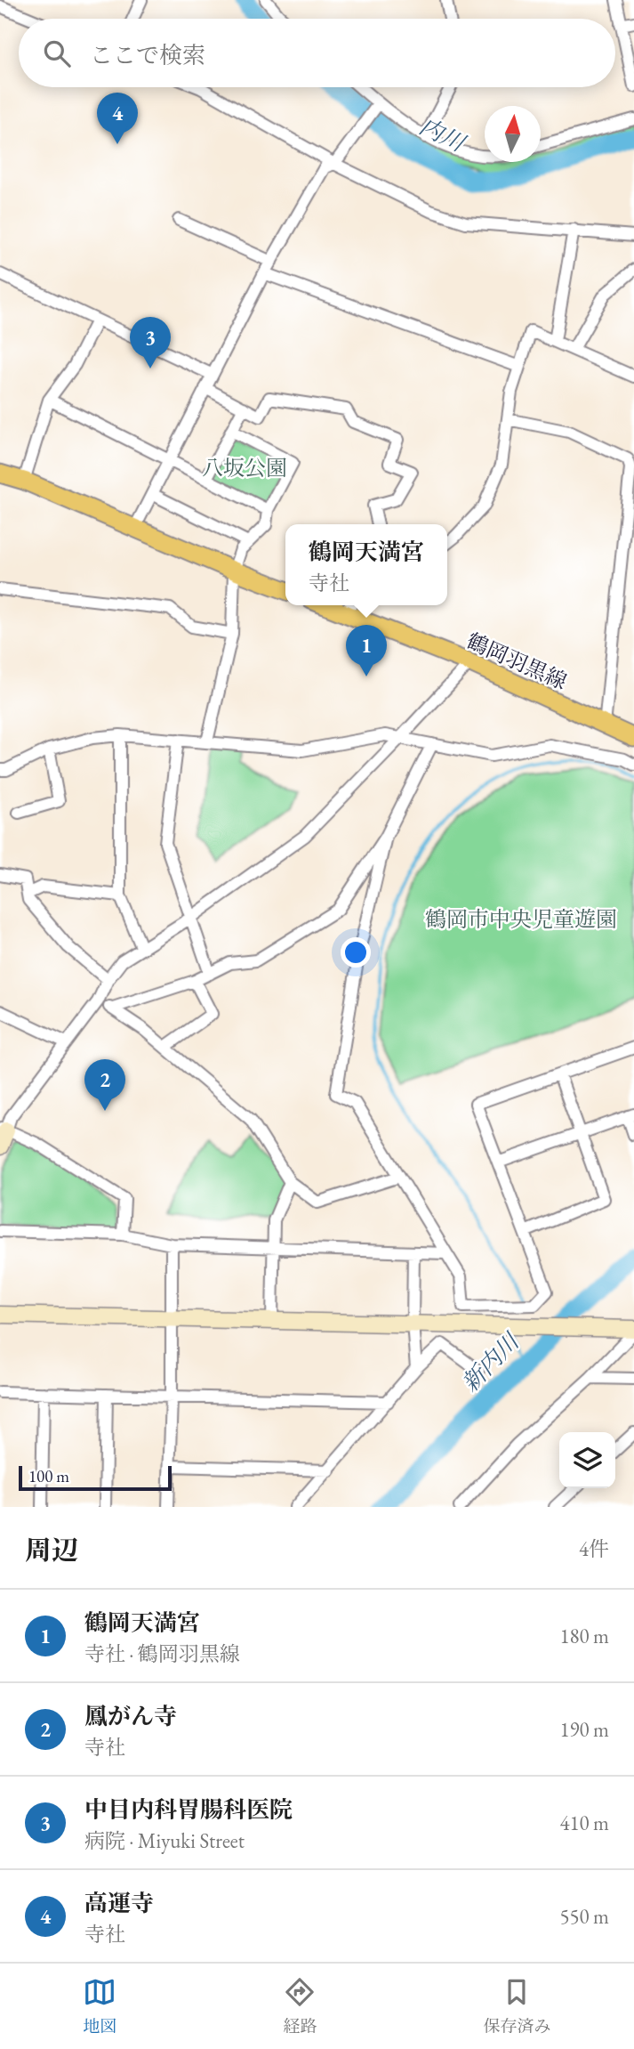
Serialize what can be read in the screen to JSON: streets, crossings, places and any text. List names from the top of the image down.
{
  "streets": {
    "main road": ["鶴岡羽黒線"]
  },
  "water": ["内川", "新内川"],
  "parks": ["八坂公園", "鶴岡市中央児童遊園"],
  "scale_bar": "100 m",
  "north": "top",
  "page": {
    "search": "ここで検索",
    "pins": [
      "4",
      "3",
      "1",
      "2"
    ],
    "popup": ["鶴岡天満宮", "寺社"],
    "scale": "100 m",
    "heading": ["周辺", "4件"],
    "list": [
      {
        "mark": "1",
        "name": "鶴岡天満宮",
        "note": "寺社 · 鶴岡羽黒線",
        "value": "180 m"
      },
      {
        "mark": "2",
        "name": "鳳がん寺",
        "note": "寺社",
        "value": "190 m"
      },
      {
        "mark": "3",
        "name": "中目内科胃腸科医院",
        "note": "病院 · Miyuki Street",
        "value": "410 m"
      },
      {
        "mark": "4",
        "name": "高運寺",
        "note": "寺社",
        "value": "550 m"
      }
    ],
    "nav": ["地図", "経路", "保存済み"]
  }
}
